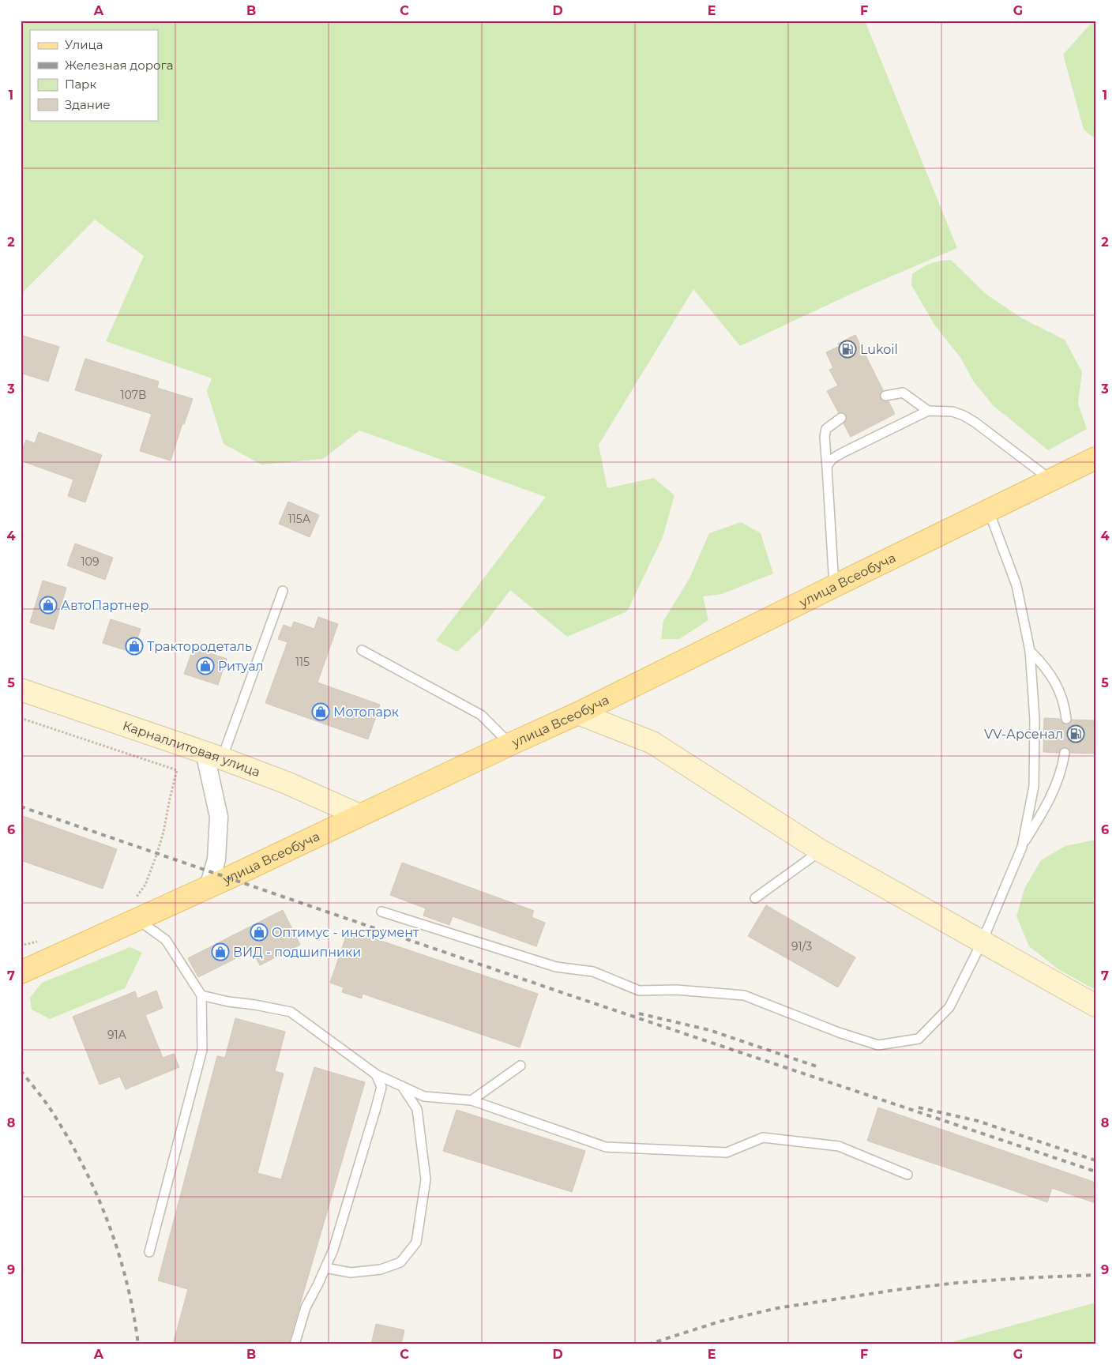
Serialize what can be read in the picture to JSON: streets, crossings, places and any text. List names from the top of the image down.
{
  "streets": {
    "main road": ["улица Всеобуча", "Карналлитовая улица"]
  },
  "crossings": [
    ["улица Всеобуча", "Карналлитовая улица"]
  ],
  "places": {
    "fuel station": ["Lukoil", "VV-Арсенал"],
    "shop": [
      "АвтоПартнер",
      "Трактородеталь",
      "Ритуал",
      "Мотопарк",
      "Оптимус - инструмент",
      "ВИД - подшипники"
    ]
  },
  "house_numbers": [
    "107В",
    "115А",
    "109",
    "115",
    "91/3",
    "91А"
  ],
  "legend": [
    "Улица",
    "Железная дорога",
    "Парк",
    "Здание"
  ],
  "grid": {
    "columns": [
      "A",
      "B",
      "C",
      "D",
      "E",
      "F",
      "G"
    ],
    "rows": [
      "1",
      "2",
      "3",
      "4",
      "5",
      "6",
      "7",
      "8",
      "9"
    ]
  }
}
